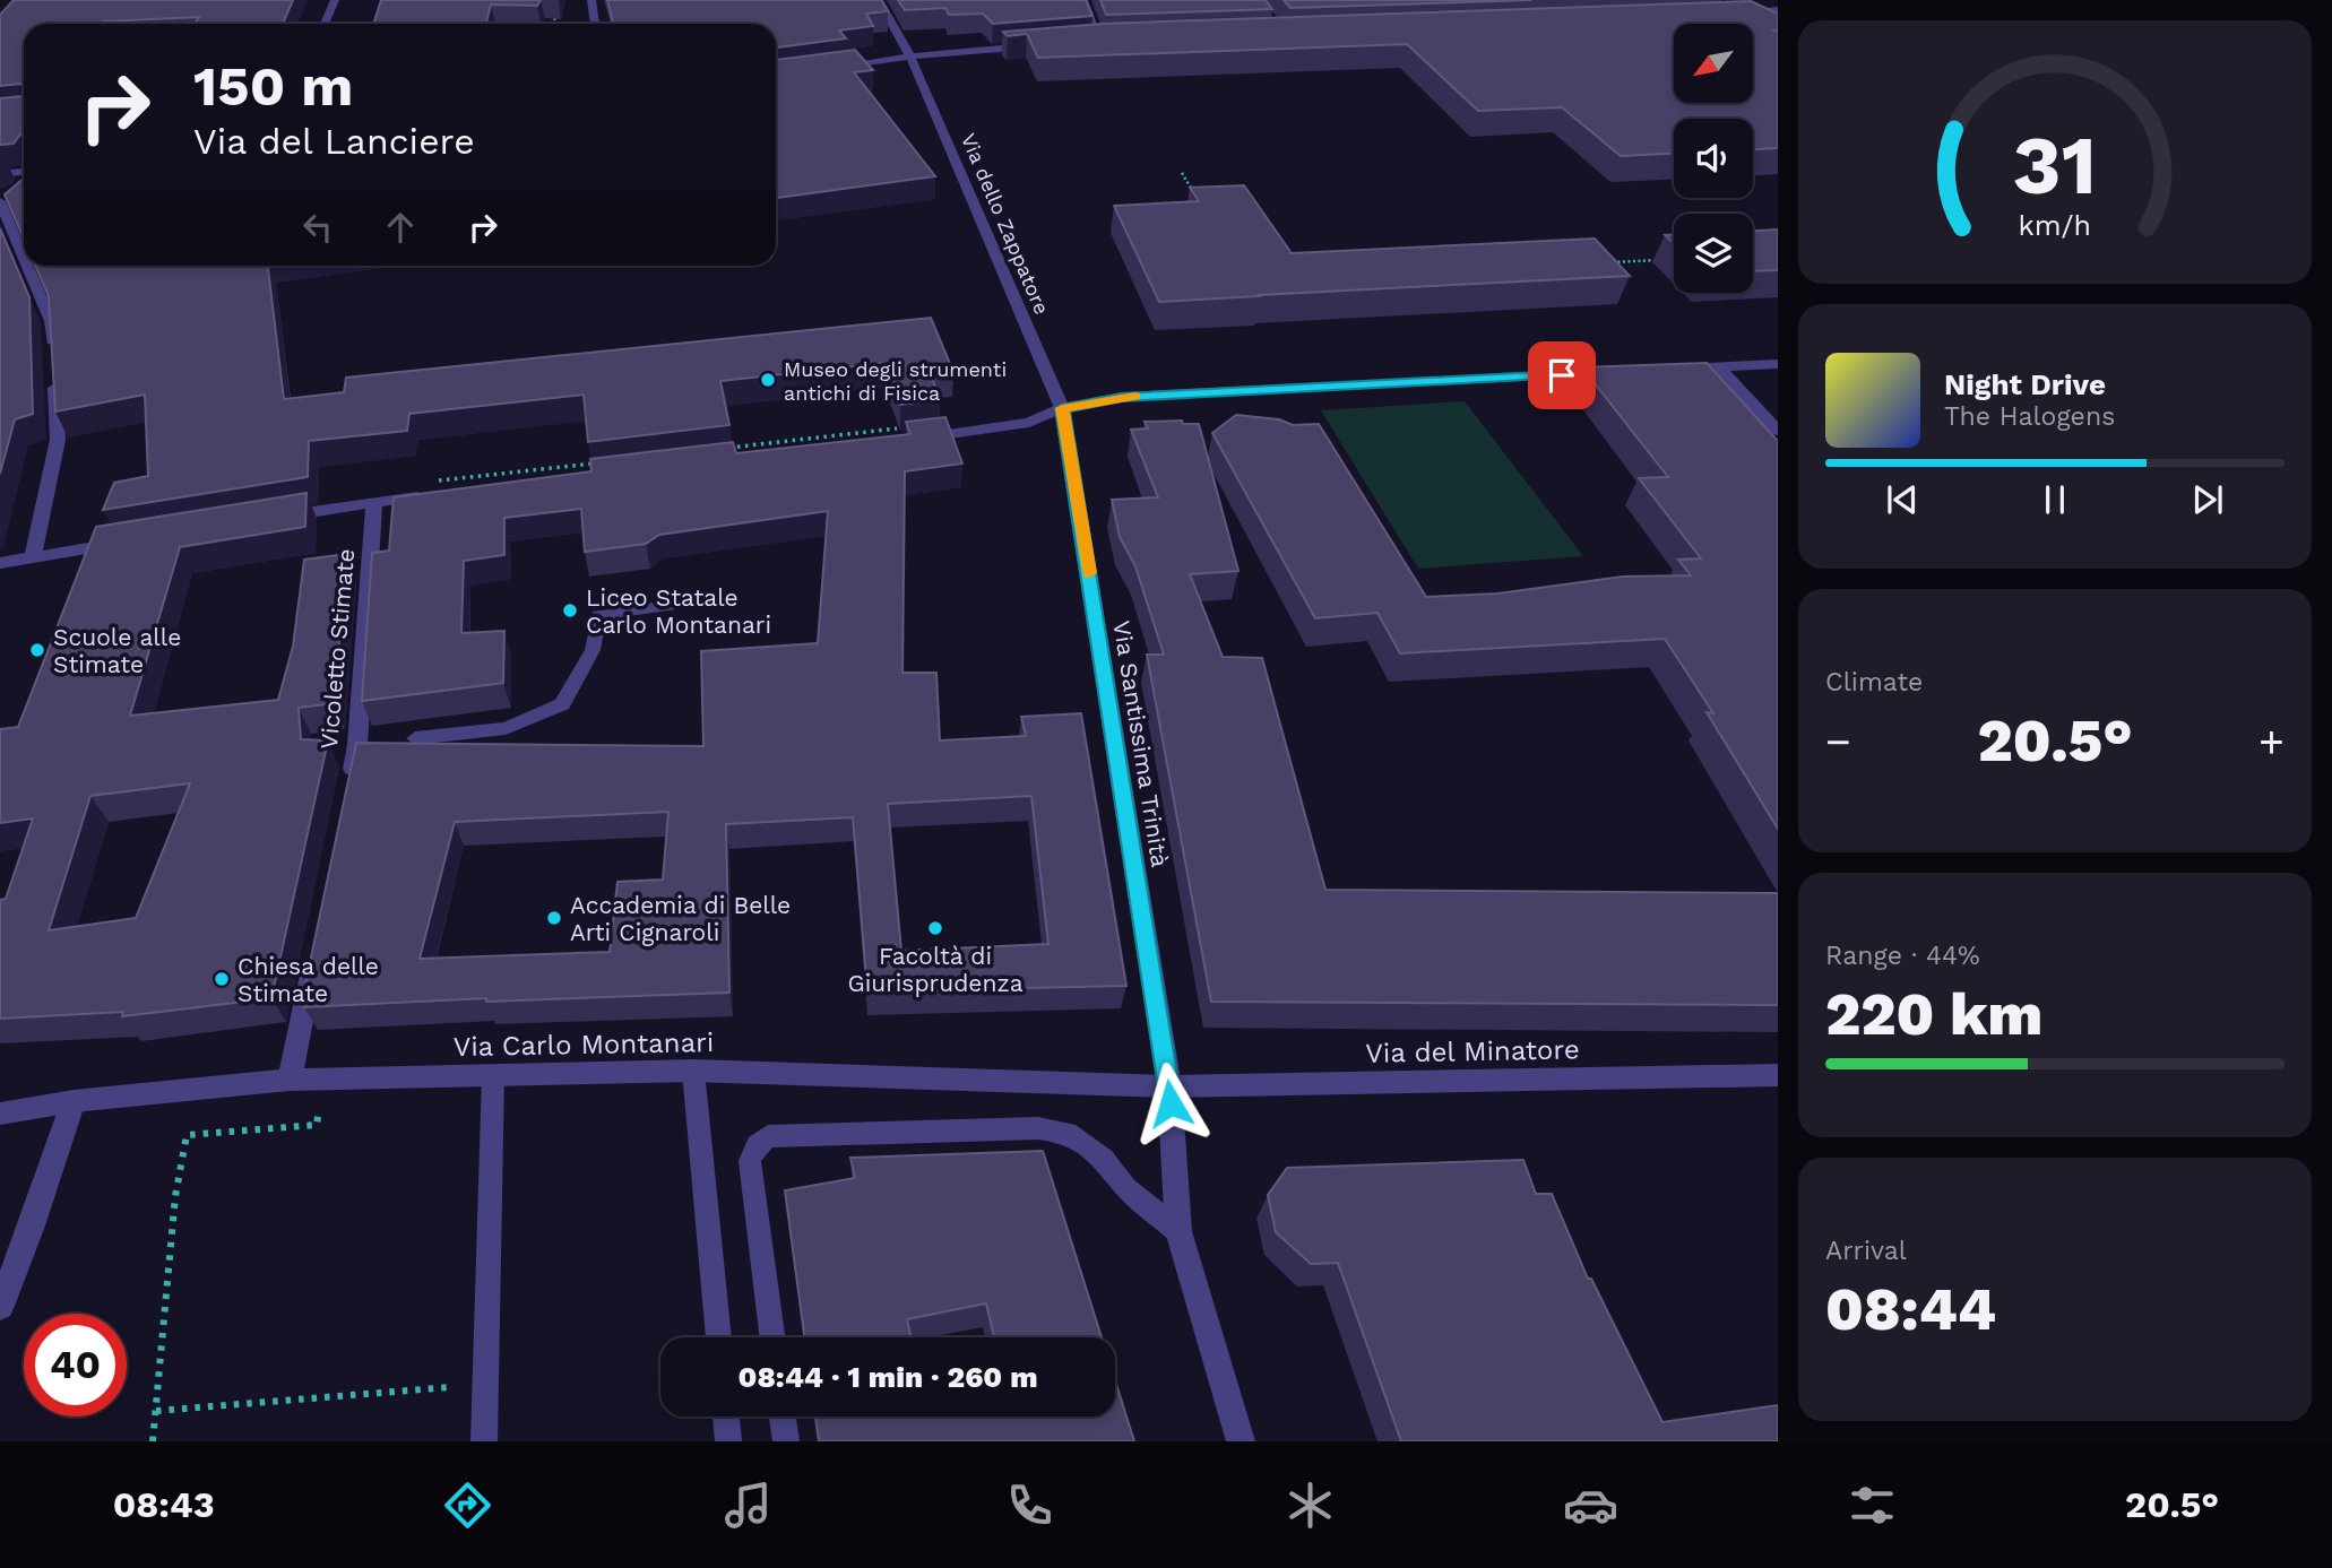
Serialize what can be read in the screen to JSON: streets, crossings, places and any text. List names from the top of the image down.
{
  "streets": {
    "street": [
      "Via dello Zappatore",
      "Vicoletto Stimate",
      "Via Santissima Trinità",
      "Via Carlo Montanari",
      "Via del Minatore"
    ]
  },
  "crossings": [
    ["Via dello Zappatore", "Via Santissima Trinità"],
    ["Via Santissima Trinità", "Via Carlo Montanari"],
    ["Via Santissima Trinità", "Via del Minatore"],
    ["Via Carlo Montanari", "Via del Minatore"]
  ],
  "places": [
    "Museo degli strumenti antichi di Fisica",
    "Liceo Statale Carlo Montanari",
    "Scuole alle Stimate",
    "Accademia di Belle Arti Cignaroli",
    "Facoltà di Giurisprudenza",
    "Chiesa delle Stimate"
  ],
  "north": "bottom left",
  "page": {
    "turn": ["150 m", "Via del Lanciere"],
    "song": ["Night Drive", "The Halogens"],
    "tile": [
      "Climate",
      ["Range · 44%", "220 km"],
      ["Arrival", "08:44"]
    ],
    "heat": ["−", "20.5°", "+"],
    "limit": "40",
    "trip": "08:44 · 1 min · 260 m",
    "tabs": ["08:43", "20.5°"],
    "gauge": ["31", "km/h"]
  }
}
